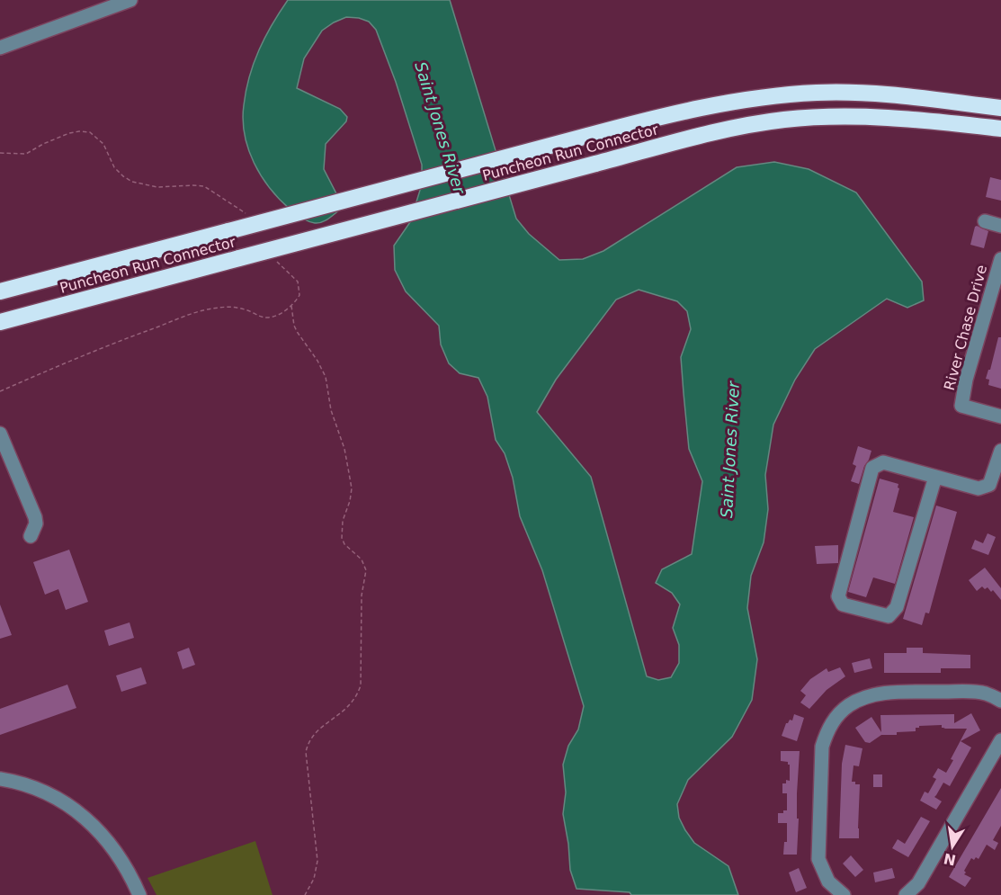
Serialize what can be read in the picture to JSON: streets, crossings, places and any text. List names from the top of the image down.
{
  "streets": {
    "highway": ["Puncheon Run Connector"],
    "street": ["River Chase Drive"]
  },
  "water": ["Saint Jones River"],
  "north": "bottom"
}
